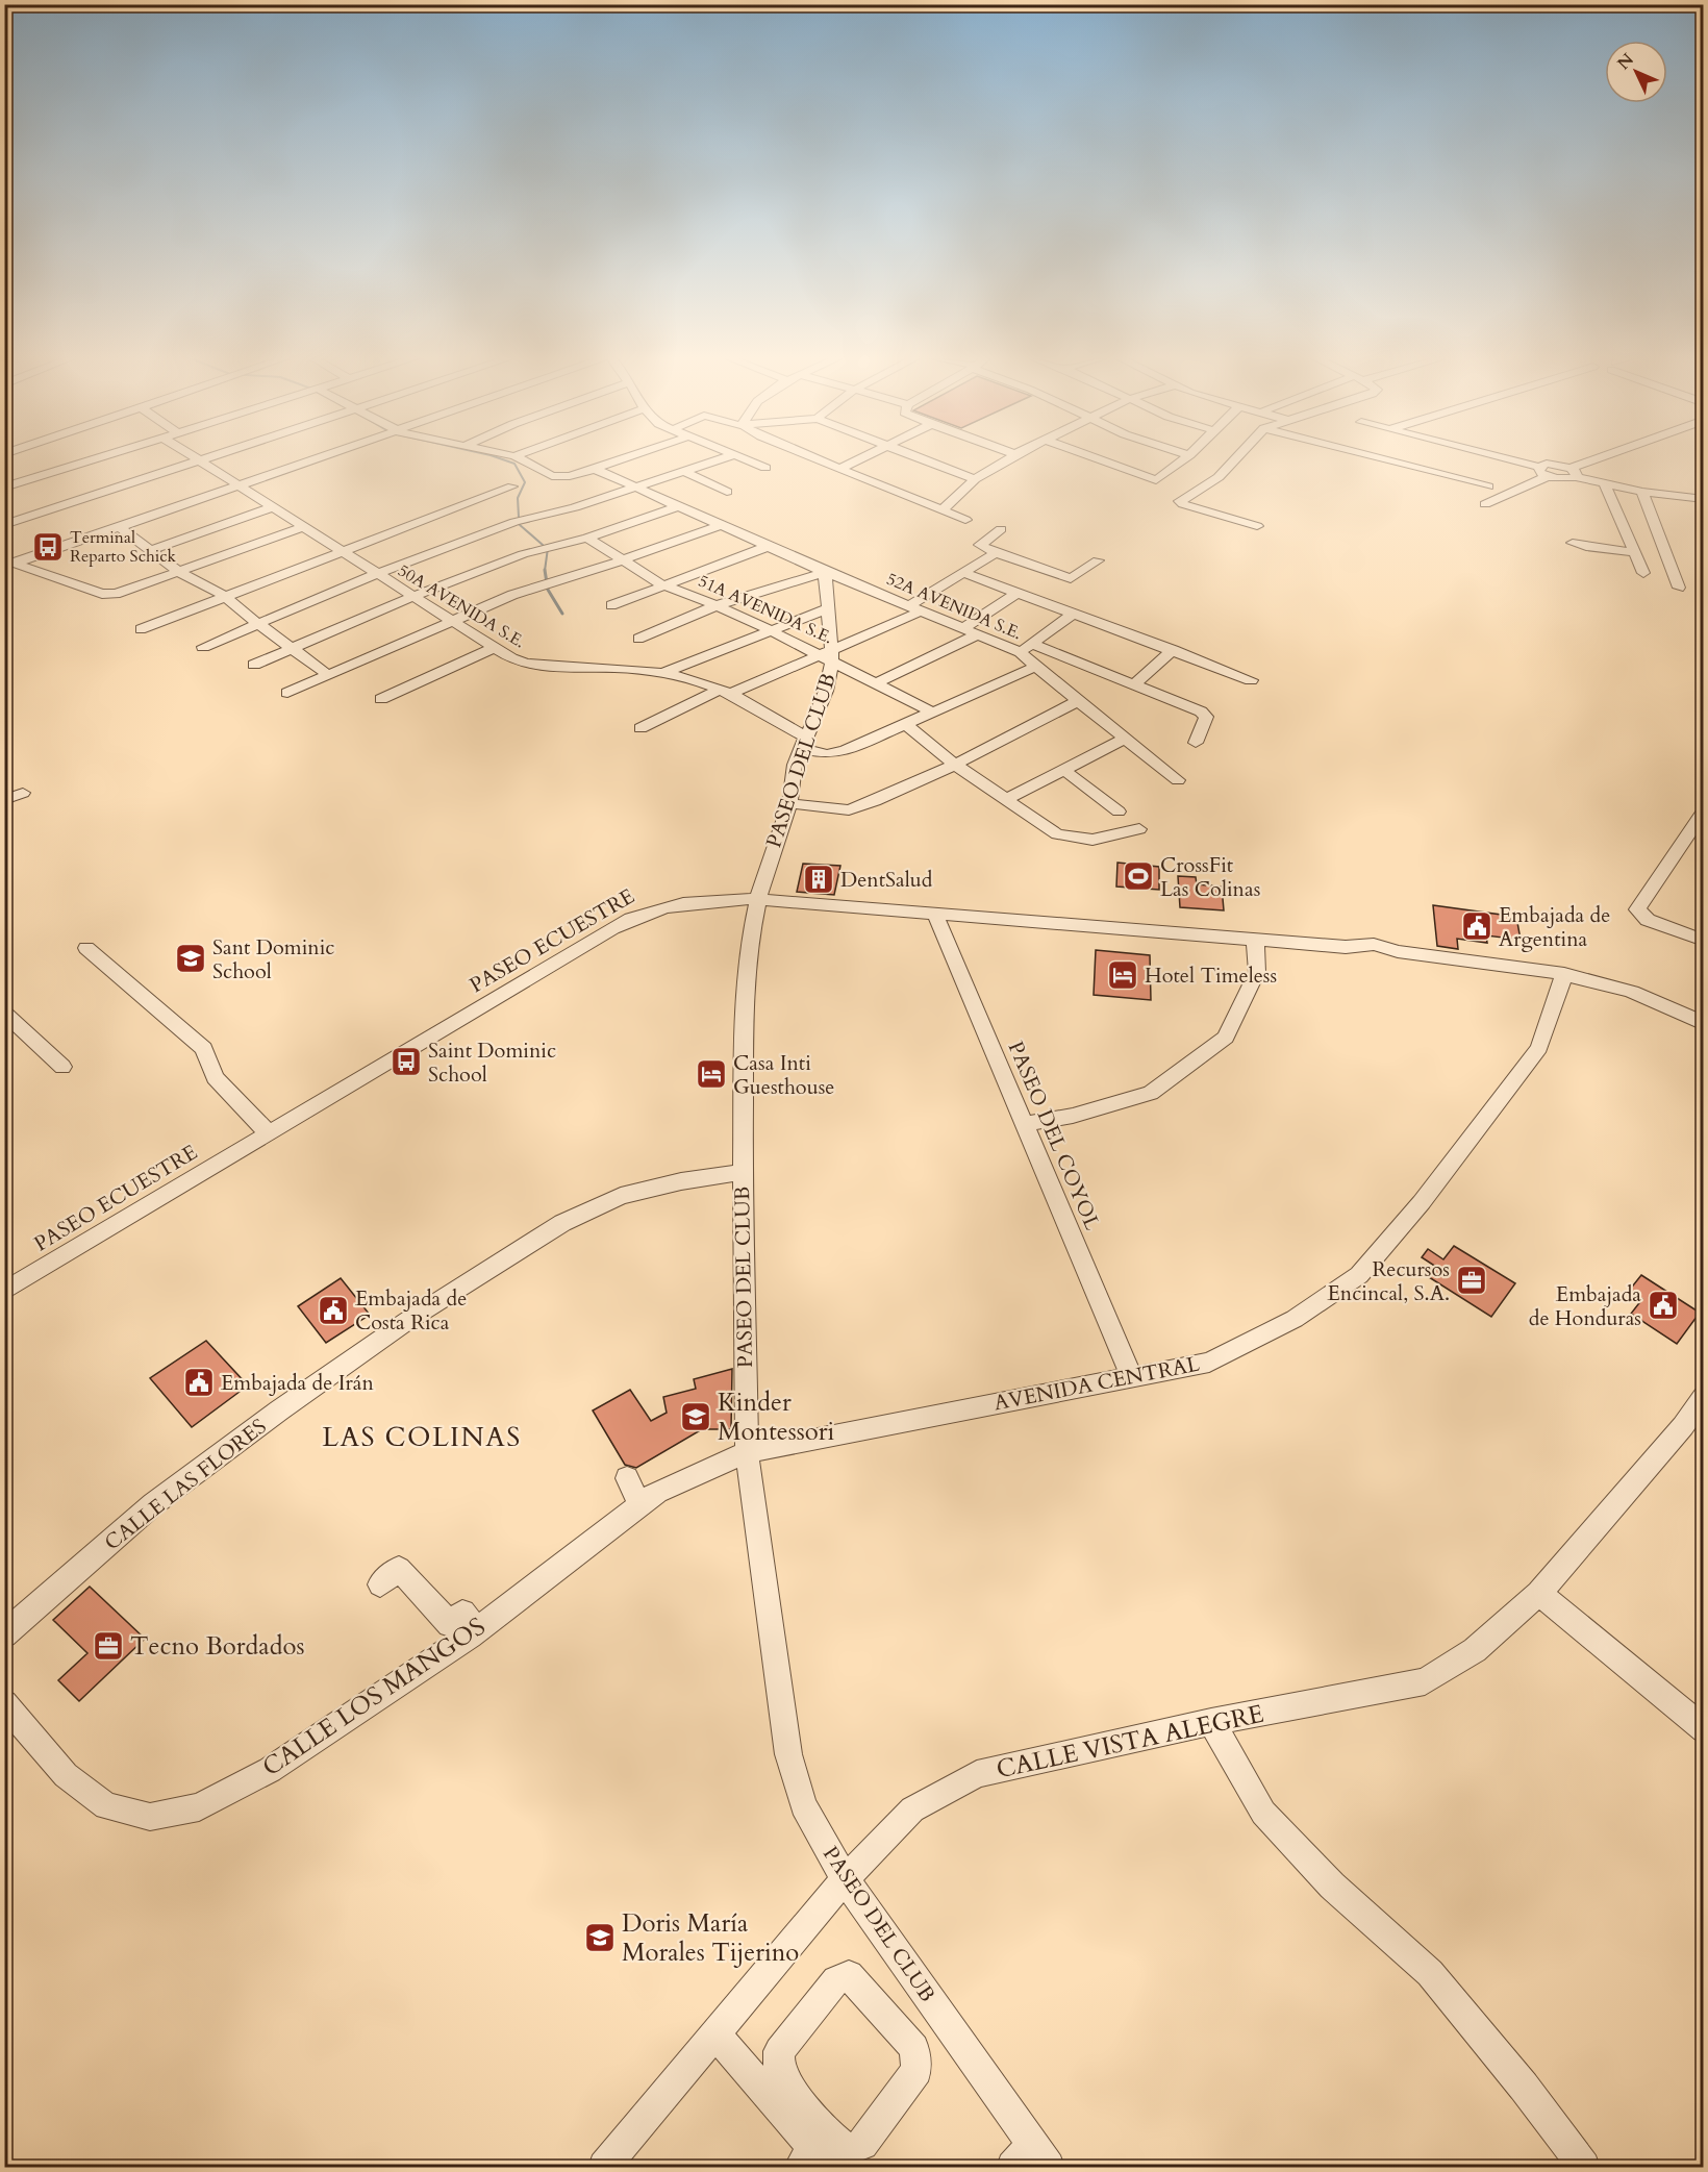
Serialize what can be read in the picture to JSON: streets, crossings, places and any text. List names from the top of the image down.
{
  "streets": {
    "street": [
      "50A AVENIDA S.E.",
      "52A AVENIDA S.E.",
      "51A AVENIDA S.E.",
      "PASEO DEL CLUB",
      "PASEO ECUESTRE",
      "PASEO DEL COYOL",
      "AVENIDA CENTRAL",
      "CALLE LAS FLORES",
      "CALLE LOS MANGOS",
      "CALLE VISTA ALEGRE"
    ]
  },
  "crossings": [
    ["50A AVENIDA S.E.", "PASEO DEL CLUB"],
    ["52A AVENIDA S.E.", "PASEO DEL CLUB"],
    ["51A AVENIDA S.E.", "PASEO DEL CLUB"],
    ["PASEO DEL CLUB", "PASEO ECUESTRE"],
    ["PASEO DEL CLUB", "AVENIDA CENTRAL"],
    ["PASEO DEL CLUB", "CALLE LAS FLORES"],
    ["PASEO DEL CLUB", "CALLE LOS MANGOS"],
    ["PASEO DEL CLUB", "CALLE VISTA ALEGRE"],
    ["PASEO ECUESTRE", "PASEO DEL COYOL"],
    ["PASEO ECUESTRE", "AVENIDA CENTRAL"],
    ["PASEO DEL COYOL", "AVENIDA CENTRAL"],
    ["AVENIDA CENTRAL", "CALLE LOS MANGOS"]
  ],
  "districts": ["LAS COLINAS"],
  "places": {
    "bus stop": ["Terminal Reparto Schick", "Saint Dominic School"],
    "sports": ["CrossFit Las Colinas"],
    "building": ["DentSalud"],
    "public building": [
      "Embajada de Argentina",
      "Embajada de Honduras",
      "Embajada de Costa Rica",
      "Embajada de Irán"
    ],
    "school or university": ["Sant Dominic School", "Kinder Montessori", "Doris María Morales Tijerino"],
    "hotel": ["Hotel Timeless", "Casa Inti Guesthouse"],
    "office": ["Recursos Encincal, S.A.", "Tecno Bordados"]
  },
  "north": "top left"
}
